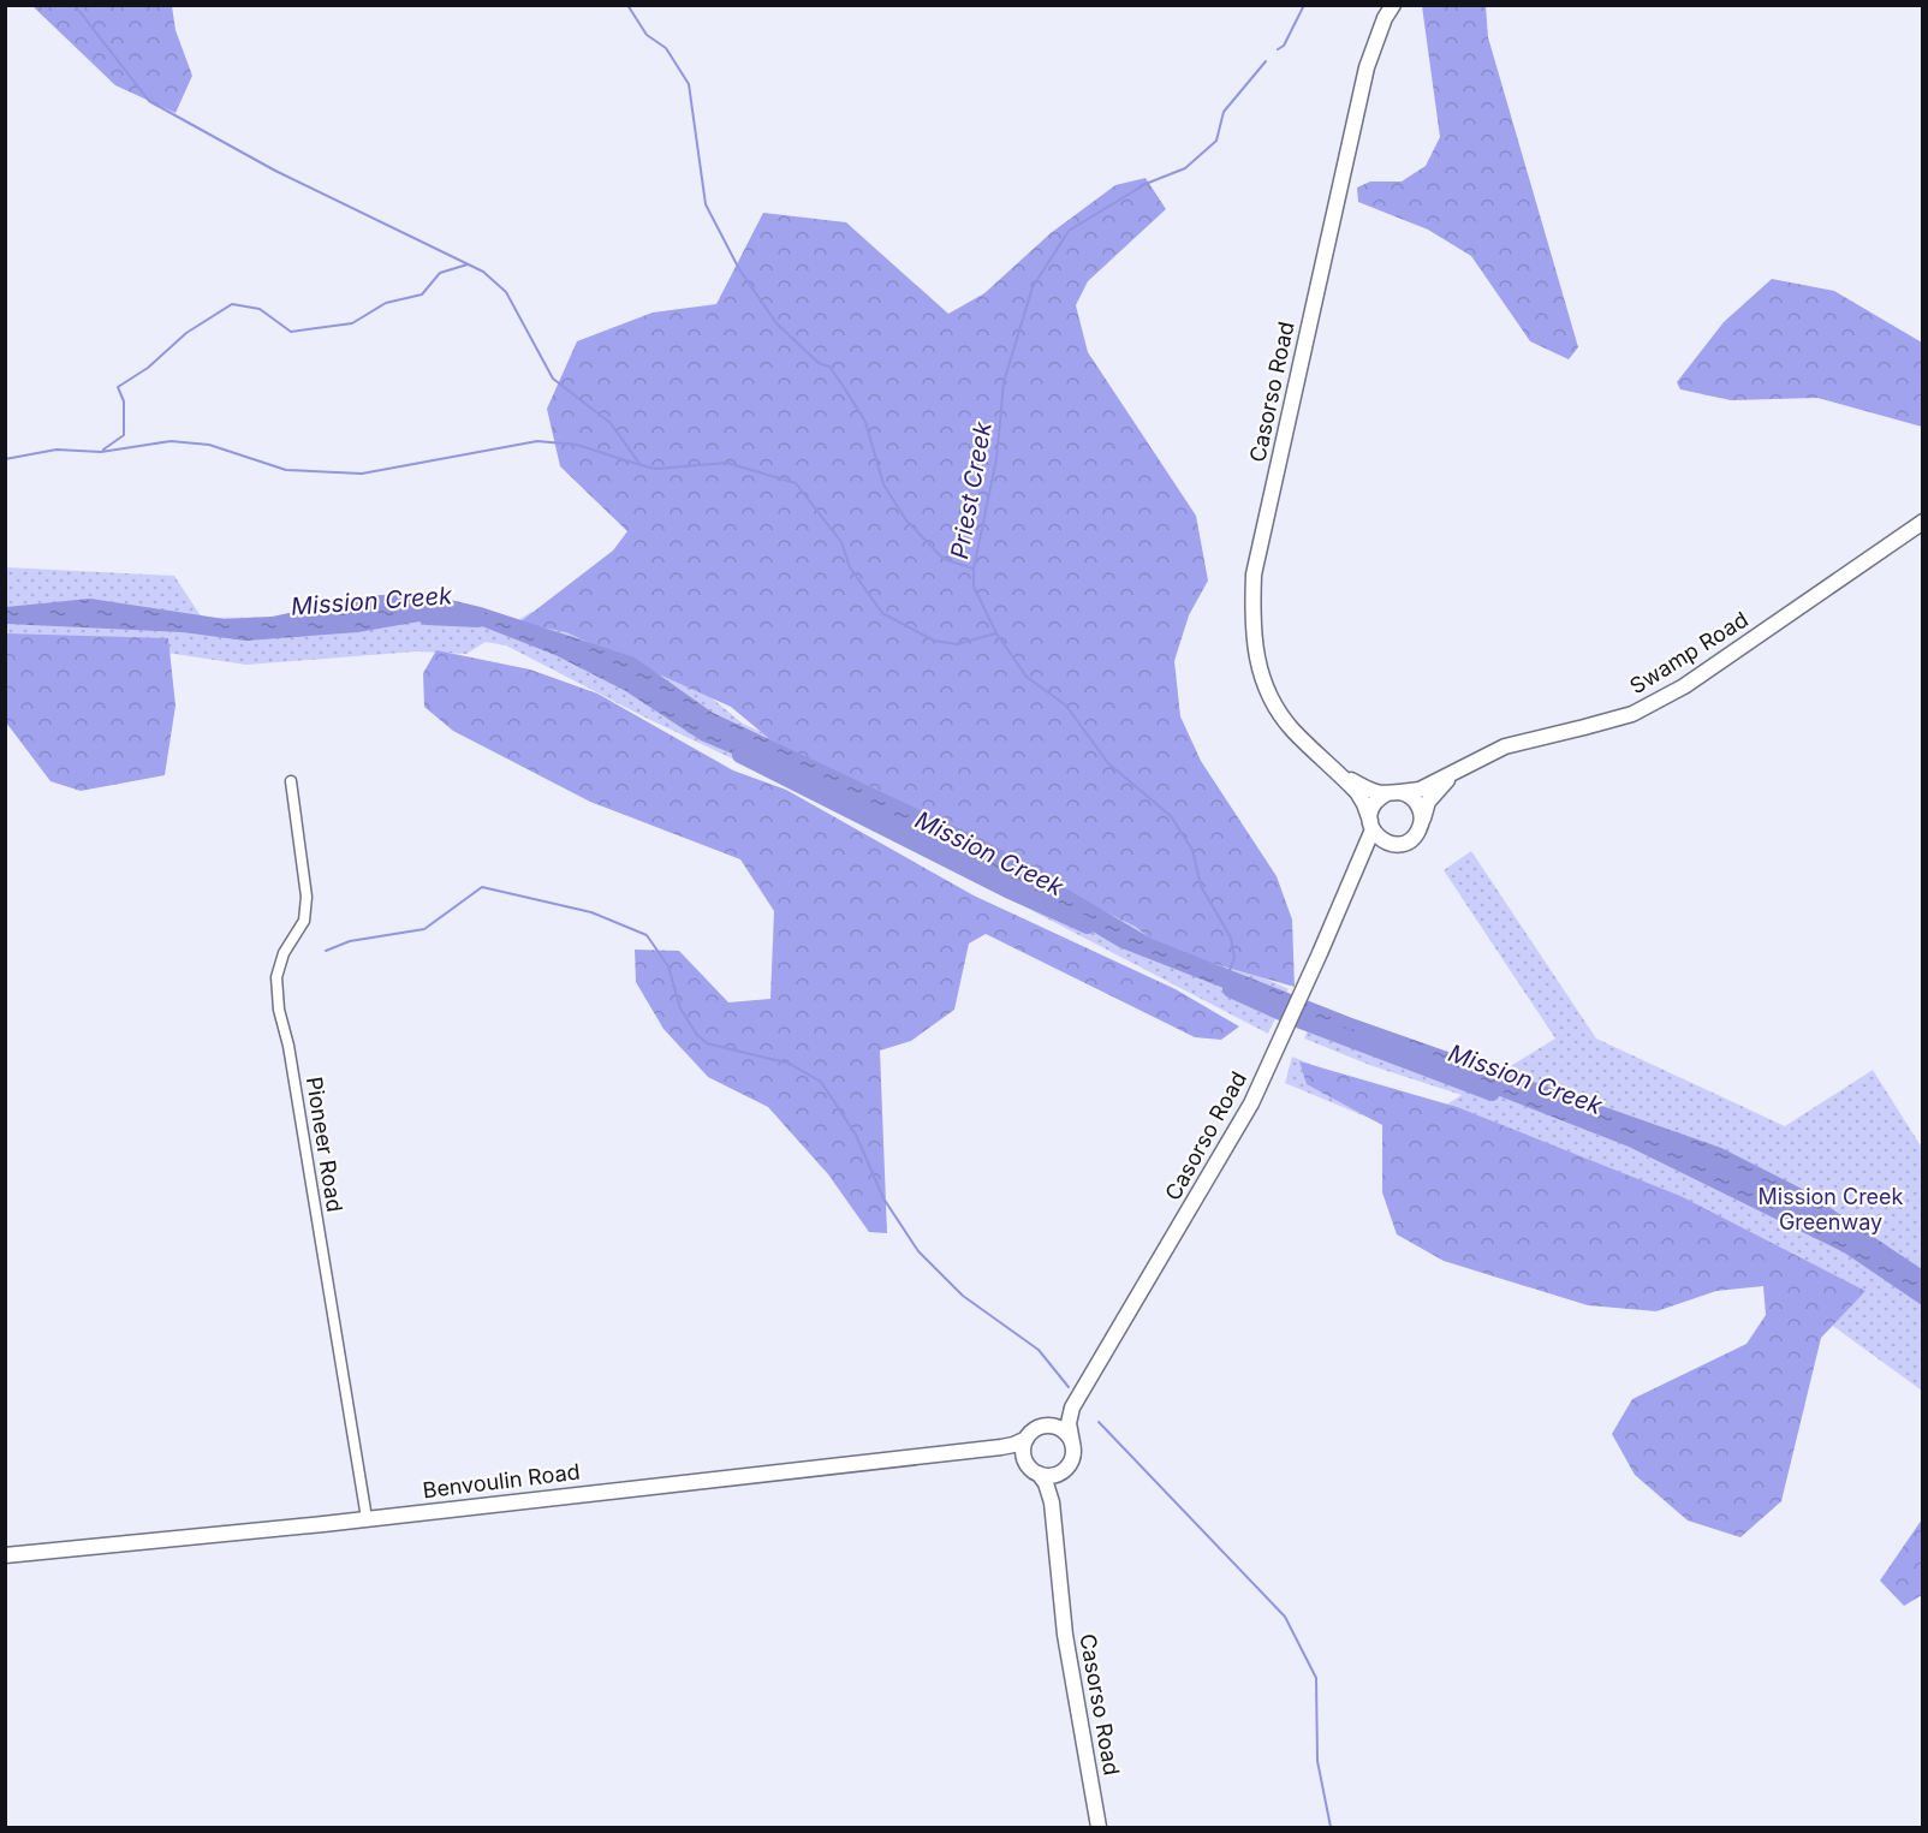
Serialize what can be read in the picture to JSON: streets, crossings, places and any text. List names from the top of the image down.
{
  "streets": {
    "main road": ["Casorso Road", "Swamp Road", "Benvoulin Road"],
    "street": ["Pioneer Road"]
  },
  "crossings": [
    ["Casorso Road", "Swamp Road"],
    ["Casorso Road", "Benvoulin Road"],
    ["Pioneer Road", "Benvoulin Road"]
  ],
  "water": ["Priest Creek", "Mission Creek"],
  "parks": ["Mission Creek Greenway"]
}
